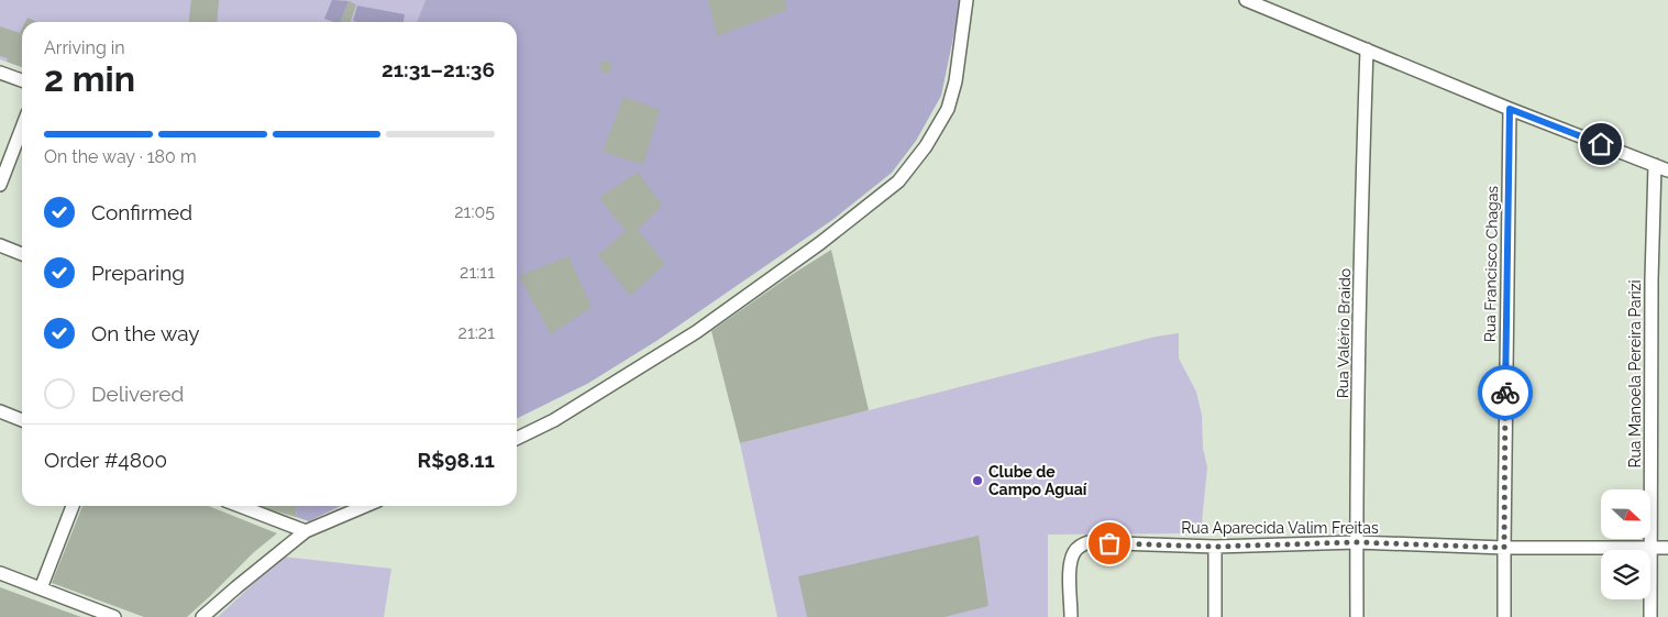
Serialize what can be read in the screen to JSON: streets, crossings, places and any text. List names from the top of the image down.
{
  "streets": {
    "street": [
      "Rua Francisco Chagas",
      "Rua Valério Braido",
      "Rua Manoela Pereira Parizi",
      "Rua Aparecida Valim Freitas"
    ]
  },
  "crossings": [
    ["Rua Francisco Chagas", "Rua Aparecida Valim Freitas"],
    ["Rua Valério Braido", "Rua Aparecida Valim Freitas"],
    ["Rua Manoela Pereira Parizi", "Rua Aparecida Valim Freitas"]
  ],
  "places": ["Clube de Campo Aguaí"],
  "north": "right",
  "page": {
    "heading": ["2 min", "Arriving in", "21:31–21:36"],
    "panel": ["Order #4800", "R$98.11"],
    "bar": "On the way · 180 m",
    "list": [
      ["Confirmed", "21:05"],
      ["Preparing", "21:11"],
      ["On the way", "21:21"],
      "Delivered"
    ]
  }
}
